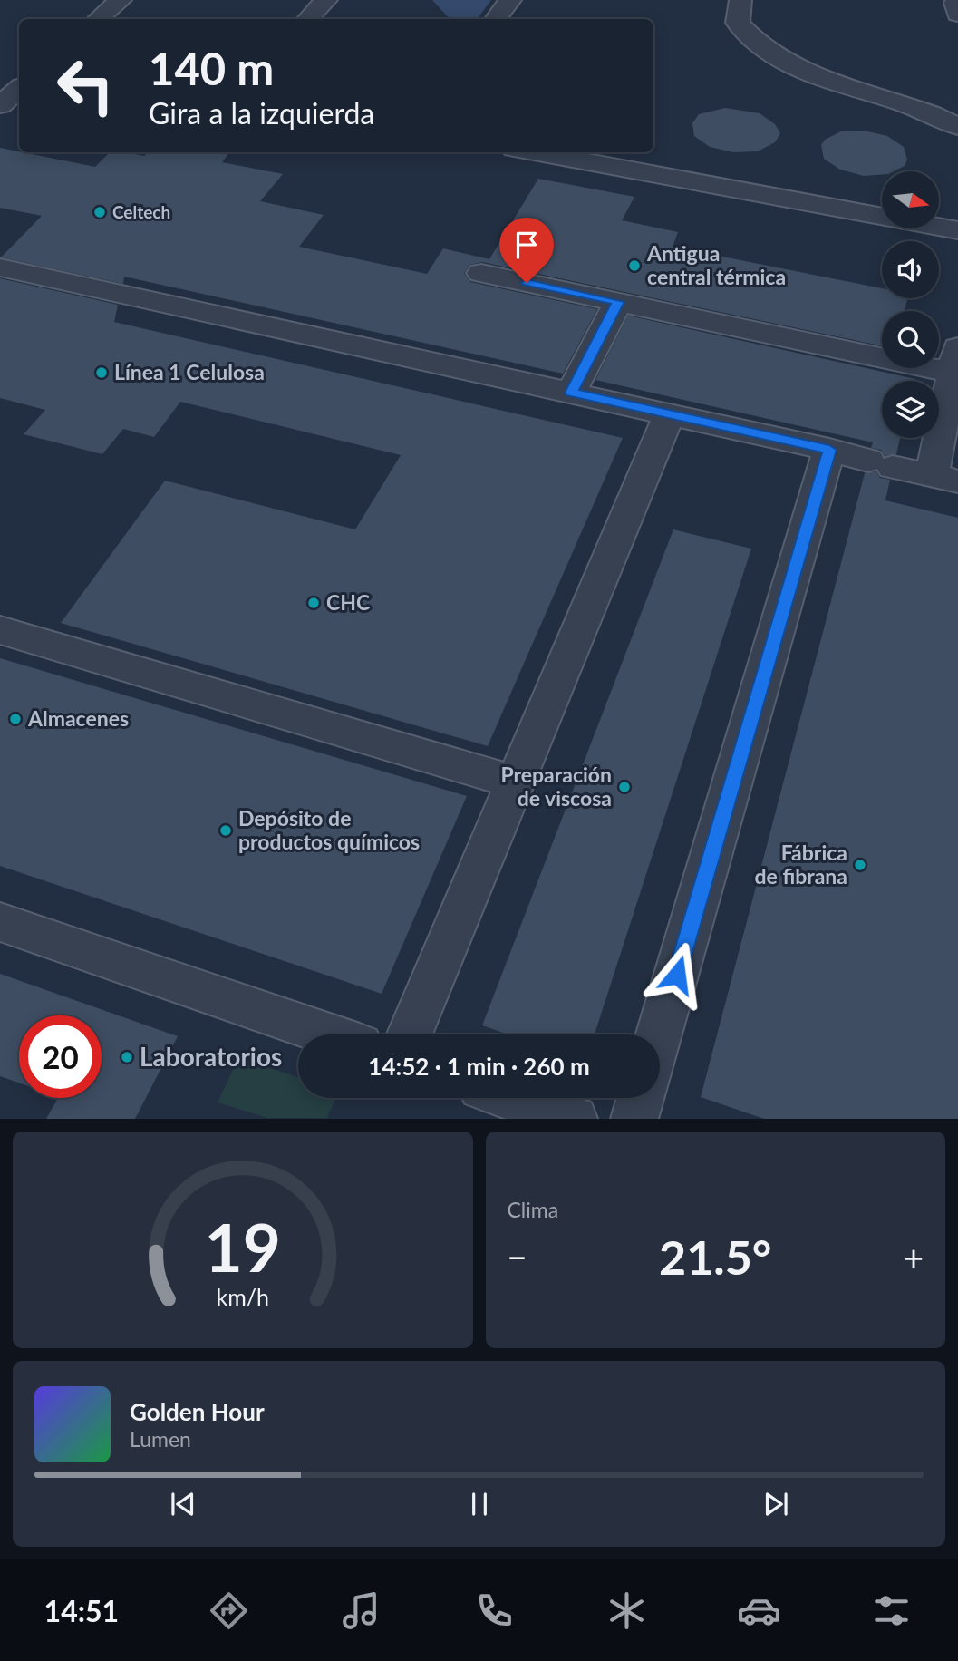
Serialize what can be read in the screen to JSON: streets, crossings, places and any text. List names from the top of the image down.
{
  "places": [
    "Celtech",
    "Antigua central térmica",
    "Línea 1 Celulosa",
    "CHC",
    "Almacenes",
    "Preparación de viscosa",
    "Depósito de productos químicos",
    "Fábrica de fibrana",
    "Laboratorios"
  ],
  "north": "right",
  "page": {
    "turn": ["140 m", "Gira a la izquierda"],
    "limit": "20",
    "trip": "14:52 · 1 min · 260 m",
    "tile": "Clima",
    "heat": ["−", "21.5°", "+"],
    "song": ["Golden Hour", "Lumen"],
    "tabs": "14:51",
    "gauge": ["19", "km/h"]
  }
}
